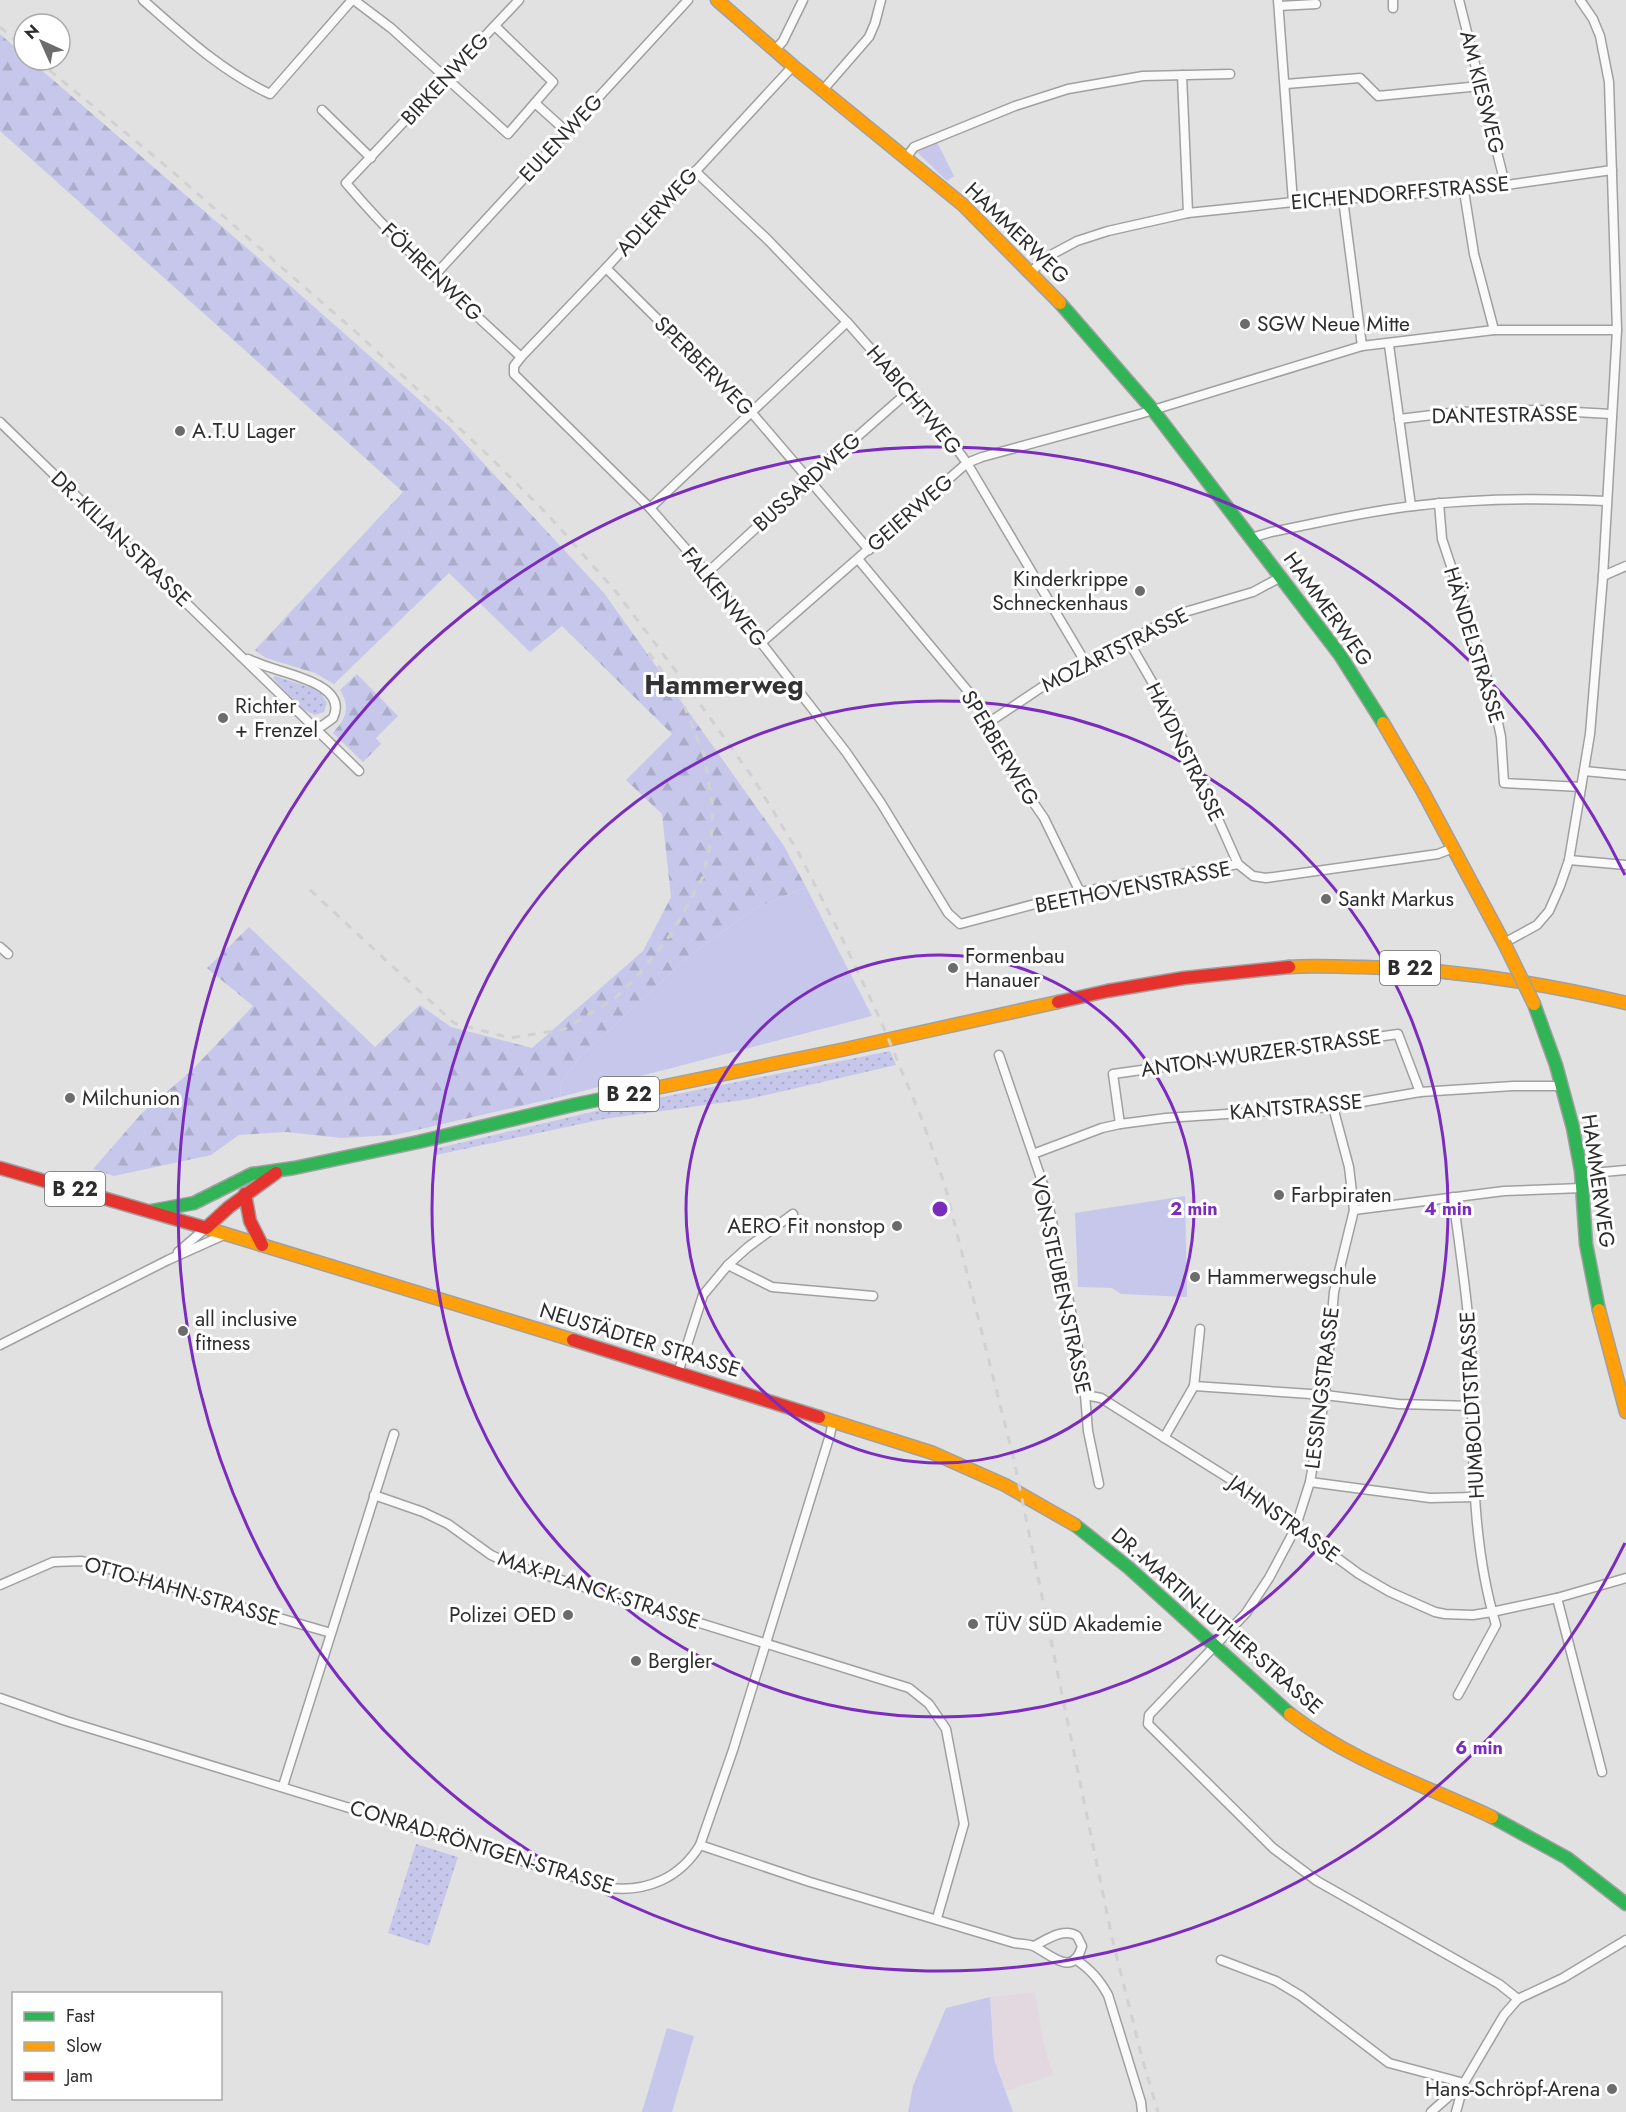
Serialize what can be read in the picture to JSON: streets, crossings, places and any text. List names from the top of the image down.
{
  "streets": {
    "main road": [
      "HAMMERWEG",
      "B 22",
      "NEUSTÄDTER STRASSE",
      "DR.-MARTIN-LUTHER-STRASSE"
    ],
    "street": [
      "BIRKENWEG",
      "AM KIESWEG",
      "EULENWEG",
      "EICHENDORFFSTRASSE",
      "ADLERWEG",
      "FÖHRENWEG",
      "SPERBERWEG",
      "HABICHTWEG",
      "DANTESTRASSE",
      "BUSSARDWEG",
      "GEIERWEG",
      "DR.-KILIAN-STRASSE",
      "FALKENWEG",
      "HÄNDELSTRASSE",
      "MOZARTSTRASSE",
      "HAYDNSTRASSE",
      "BEETHOVENSTRASSE",
      "ANTON-WURZER-STRASSE",
      "KANTSTRASSE",
      "VON-STEUBEN-STRASSE",
      "LESSINGSTRASSE",
      "HUMBOLDTSTRASSE",
      "JAHNSTRASSE",
      "MAX-PLANCK-STRASSE",
      "OTTO-HAHN-STRASSE",
      "CONRAD-RÖNTGEN-STRASSE"
    ]
  },
  "crossings": [
    ["BIRKENWEG", "FÖHRENWEG"],
    ["AM KIESWEG", "EICHENDORFFSTRASSE"],
    ["EULENWEG", "FÖHRENWEG"],
    ["EICHENDORFFSTRASSE", "HAMMERWEG"],
    ["ADLERWEG", "HAMMERWEG"],
    ["ADLERWEG", "FÖHRENWEG"],
    ["ADLERWEG", "SPERBERWEG"],
    ["ADLERWEG", "HABICHTWEG"],
    ["ADLERWEG", "FALKENWEG"],
    ["HAMMERWEG", "GEIERWEG"],
    ["HAMMERWEG", "MOZARTSTRASSE"],
    ["HAMMERWEG", "BEETHOVENSTRASSE"],
    ["HAMMERWEG", "KANTSTRASSE"],
    ["FÖHRENWEG", "FALKENWEG"],
    ["SPERBERWEG", "BUSSARDWEG"],
    ["SPERBERWEG", "GEIERWEG"],
    ["SPERBERWEG", "MOZARTSTRASSE"],
    ["SPERBERWEG", "BEETHOVENSTRASSE"],
    ["HABICHTWEG", "BUSSARDWEG"],
    ["HABICHTWEG", "GEIERWEG"],
    ["HABICHTWEG", "MOZARTSTRASSE"],
    ["BUSSARDWEG", "FALKENWEG"],
    ["GEIERWEG", "FALKENWEG"],
    ["FALKENWEG", "BEETHOVENSTRASSE"],
    ["MOZARTSTRASSE", "HAYDNSTRASSE"],
    ["HAYDNSTRASSE", "BEETHOVENSTRASSE"],
    ["B 22", "NEUSTÄDTER STRASSE"],
    ["ANTON-WURZER-STRASSE", "KANTSTRASSE"],
    ["KANTSTRASSE", "VON-STEUBEN-STRASSE"],
    ["KANTSTRASSE", "LESSINGSTRASSE"],
    ["VON-STEUBEN-STRASSE", "JAHNSTRASSE"],
    ["NEUSTÄDTER STRASSE", "DR.-MARTIN-LUTHER-STRASSE"],
    ["NEUSTÄDTER STRASSE", "CONRAD-RÖNTGEN-STRASSE"],
    ["LESSINGSTRASSE", "JAHNSTRASSE"],
    ["LESSINGSTRASSE", "DR.-MARTIN-LUTHER-STRASSE"],
    ["HUMBOLDTSTRASSE", "JAHNSTRASSE"],
    ["MAX-PLANCK-STRASSE", "CONRAD-RÖNTGEN-STRASSE"]
  ],
  "districts": ["Hammerweg"],
  "places": [
    "SGW Neue Mitte",
    "A.T.U Lager",
    "Kinderkrippe Schneckenhaus",
    "Richter + Frenzel",
    "Sankt Markus",
    "Formenbau Hanauer",
    "Milchunion",
    "Farbpiraten",
    "AERO Fit nonstop",
    "Hammerwegschule",
    "all inclusive fitness",
    "Polizei OED",
    "TÜV SÜD Akademie",
    "Bergler",
    "Hans-Schröpf-Arena"
  ],
  "legend": ["Fast", "Slow", "Jam"],
  "north": "top left",
  "rings": ["2 min", "4 min", "6 min"]
}
